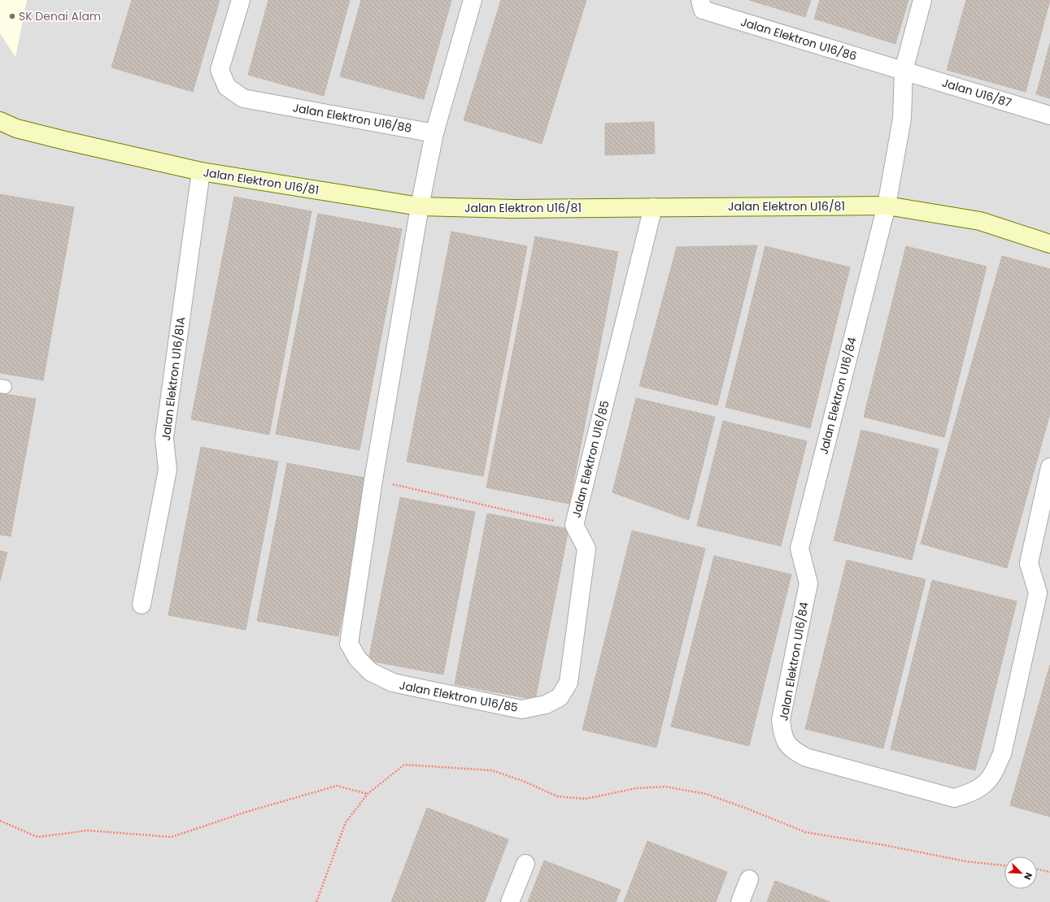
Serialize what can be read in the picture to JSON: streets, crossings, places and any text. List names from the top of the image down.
{
  "streets": {
    "street": [
      "Jalan Elektron U16/86",
      "Jalan U16/87",
      "Jalan Elektron U16/88",
      "Jalan Elektron U16/81",
      "Jalan Elektron U16/81A",
      "Jalan Elektron U16/84",
      "Jalan Elektron U16/85"
    ]
  },
  "crossings": [
    ["Jalan Elektron U16/86", "Jalan U16/87"],
    ["Jalan Elektron U16/88", "Jalan Elektron U16/85"],
    ["Jalan Elektron U16/81", "Jalan Elektron U16/81A"],
    ["Jalan Elektron U16/81", "Jalan Elektron U16/84"],
    ["Jalan Elektron U16/81", "Jalan Elektron U16/85"]
  ],
  "places": ["SK Denai Alam"],
  "north": "bottom right"
}
